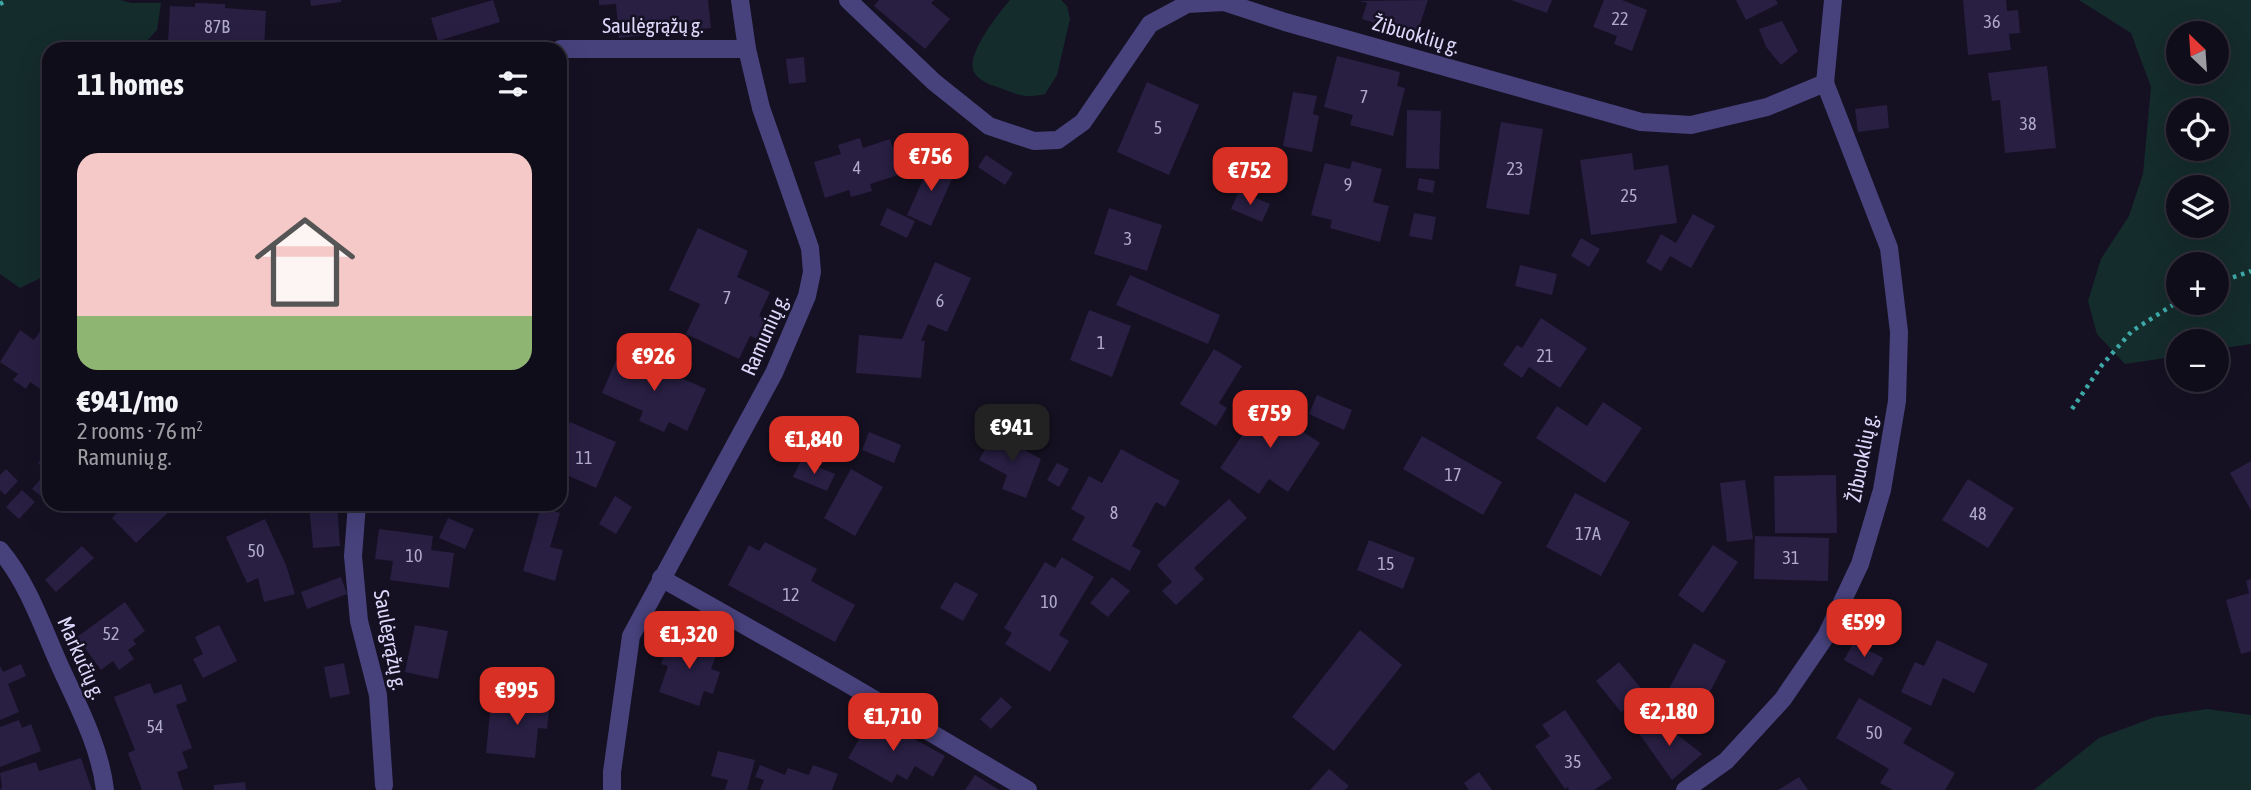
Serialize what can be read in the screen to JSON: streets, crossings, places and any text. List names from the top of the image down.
{
  "streets": {
    "street": [
      "Saulėgrąžų g.",
      "Žibuoklių g.",
      "Ramunių g.",
      "Markučių g."
    ]
  },
  "crossings": [
    ["Saulėgrąžų g.", "Ramunių g."]
  ],
  "house_numbers": [
    "22",
    "36",
    "87B",
    "7",
    "38",
    "5",
    "4",
    "23",
    "9",
    "25",
    "3",
    "7",
    "6",
    "1",
    "21",
    "11",
    "17",
    "8",
    "48",
    "17A",
    "50",
    "10",
    "31",
    "15",
    "12",
    "10",
    "52",
    "54",
    "50",
    "35"
  ],
  "north": "top left",
  "page": {
    "map_buttons": ["+", "−"],
    "heading": "11 homes",
    "list": [
      {
        "name": "€941/mo",
        "note": "2 rooms · 76 m² · Ramunių g."
      }
    ],
    "price": [
      "€756",
      "€752",
      "€926",
      "€759",
      "€941",
      "€1,840",
      "€599",
      "€1,320",
      "€995",
      "€2,180",
      "€1,710"
    ]
  }
}
